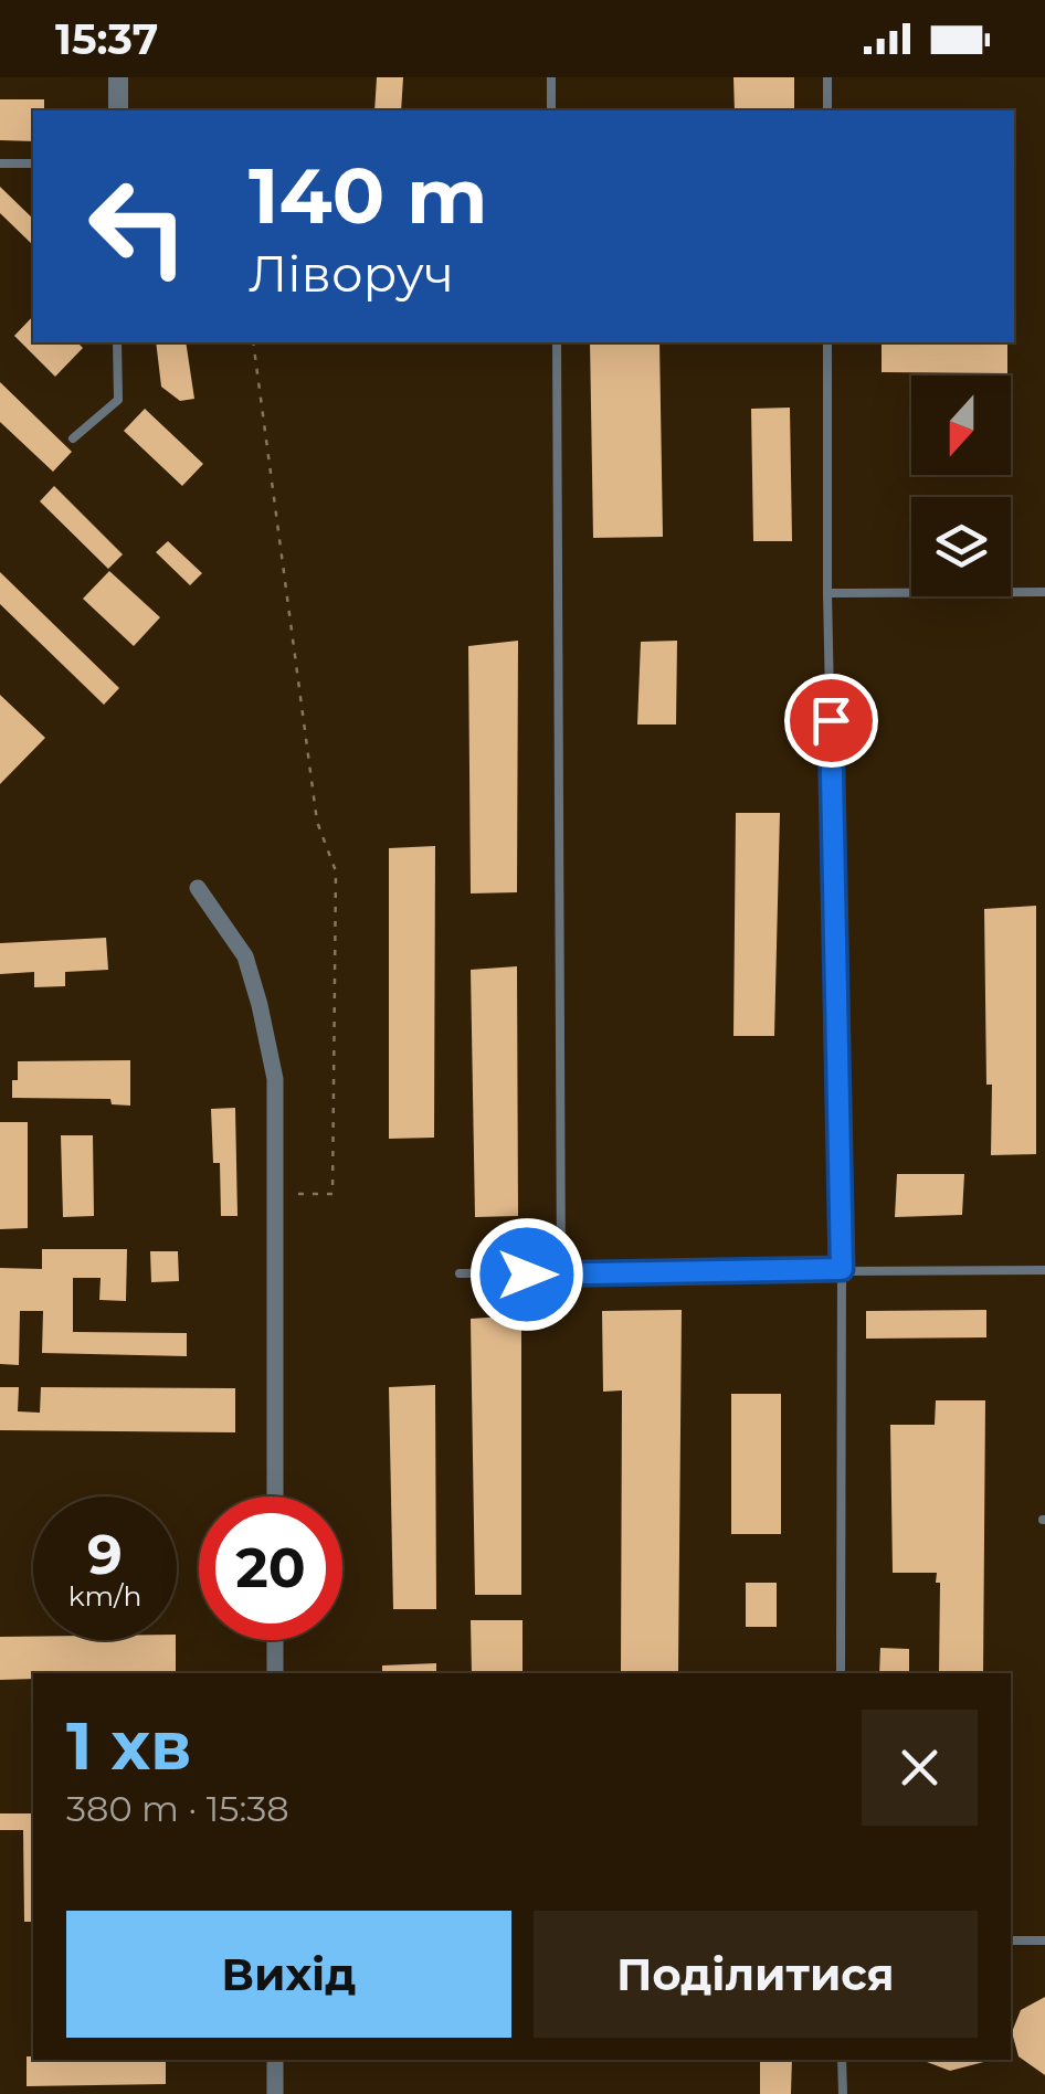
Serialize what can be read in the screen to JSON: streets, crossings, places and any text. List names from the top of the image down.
{
  "north": "bottom",
  "page": {
    "status": "15:37",
    "turn": ["140 m", "Ліворуч"],
    "speed": "9 km/h",
    "limit": "20",
    "heading": ["1 хв", "380 m · 15:38"],
    "buttons": ["Вихід", "Поділитися"]
  }
}
